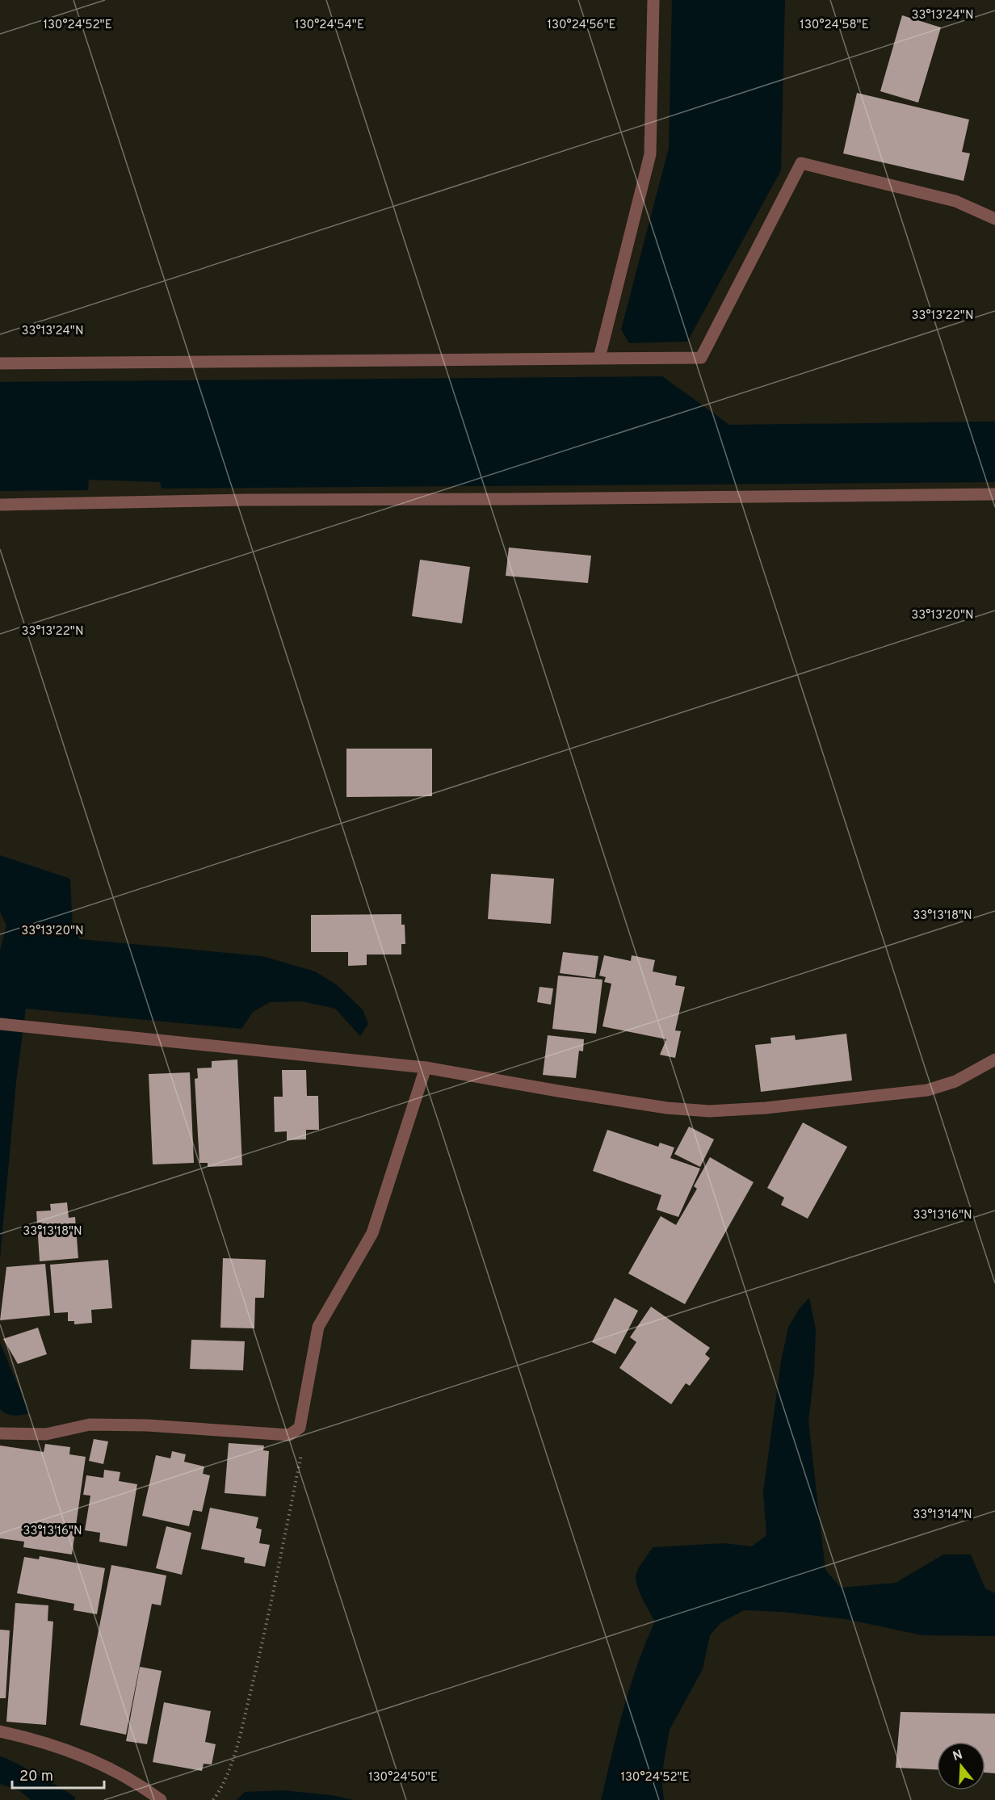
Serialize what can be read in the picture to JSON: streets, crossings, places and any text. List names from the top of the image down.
{
  "scale_bar": "20 m",
  "north": "top",
  "coordinates": [
    "33°13'24\"N",
    "130°24'52\"E",
    "130°24'54\"E",
    "130°24'56\"E",
    "130°24'58\"E",
    "33°13'22\"N",
    "33°13'20\"N",
    "33°13'18\"N",
    "33°13'16\"N",
    "33°13'14\"N",
    "130°24'50\"E"
  ]
}
